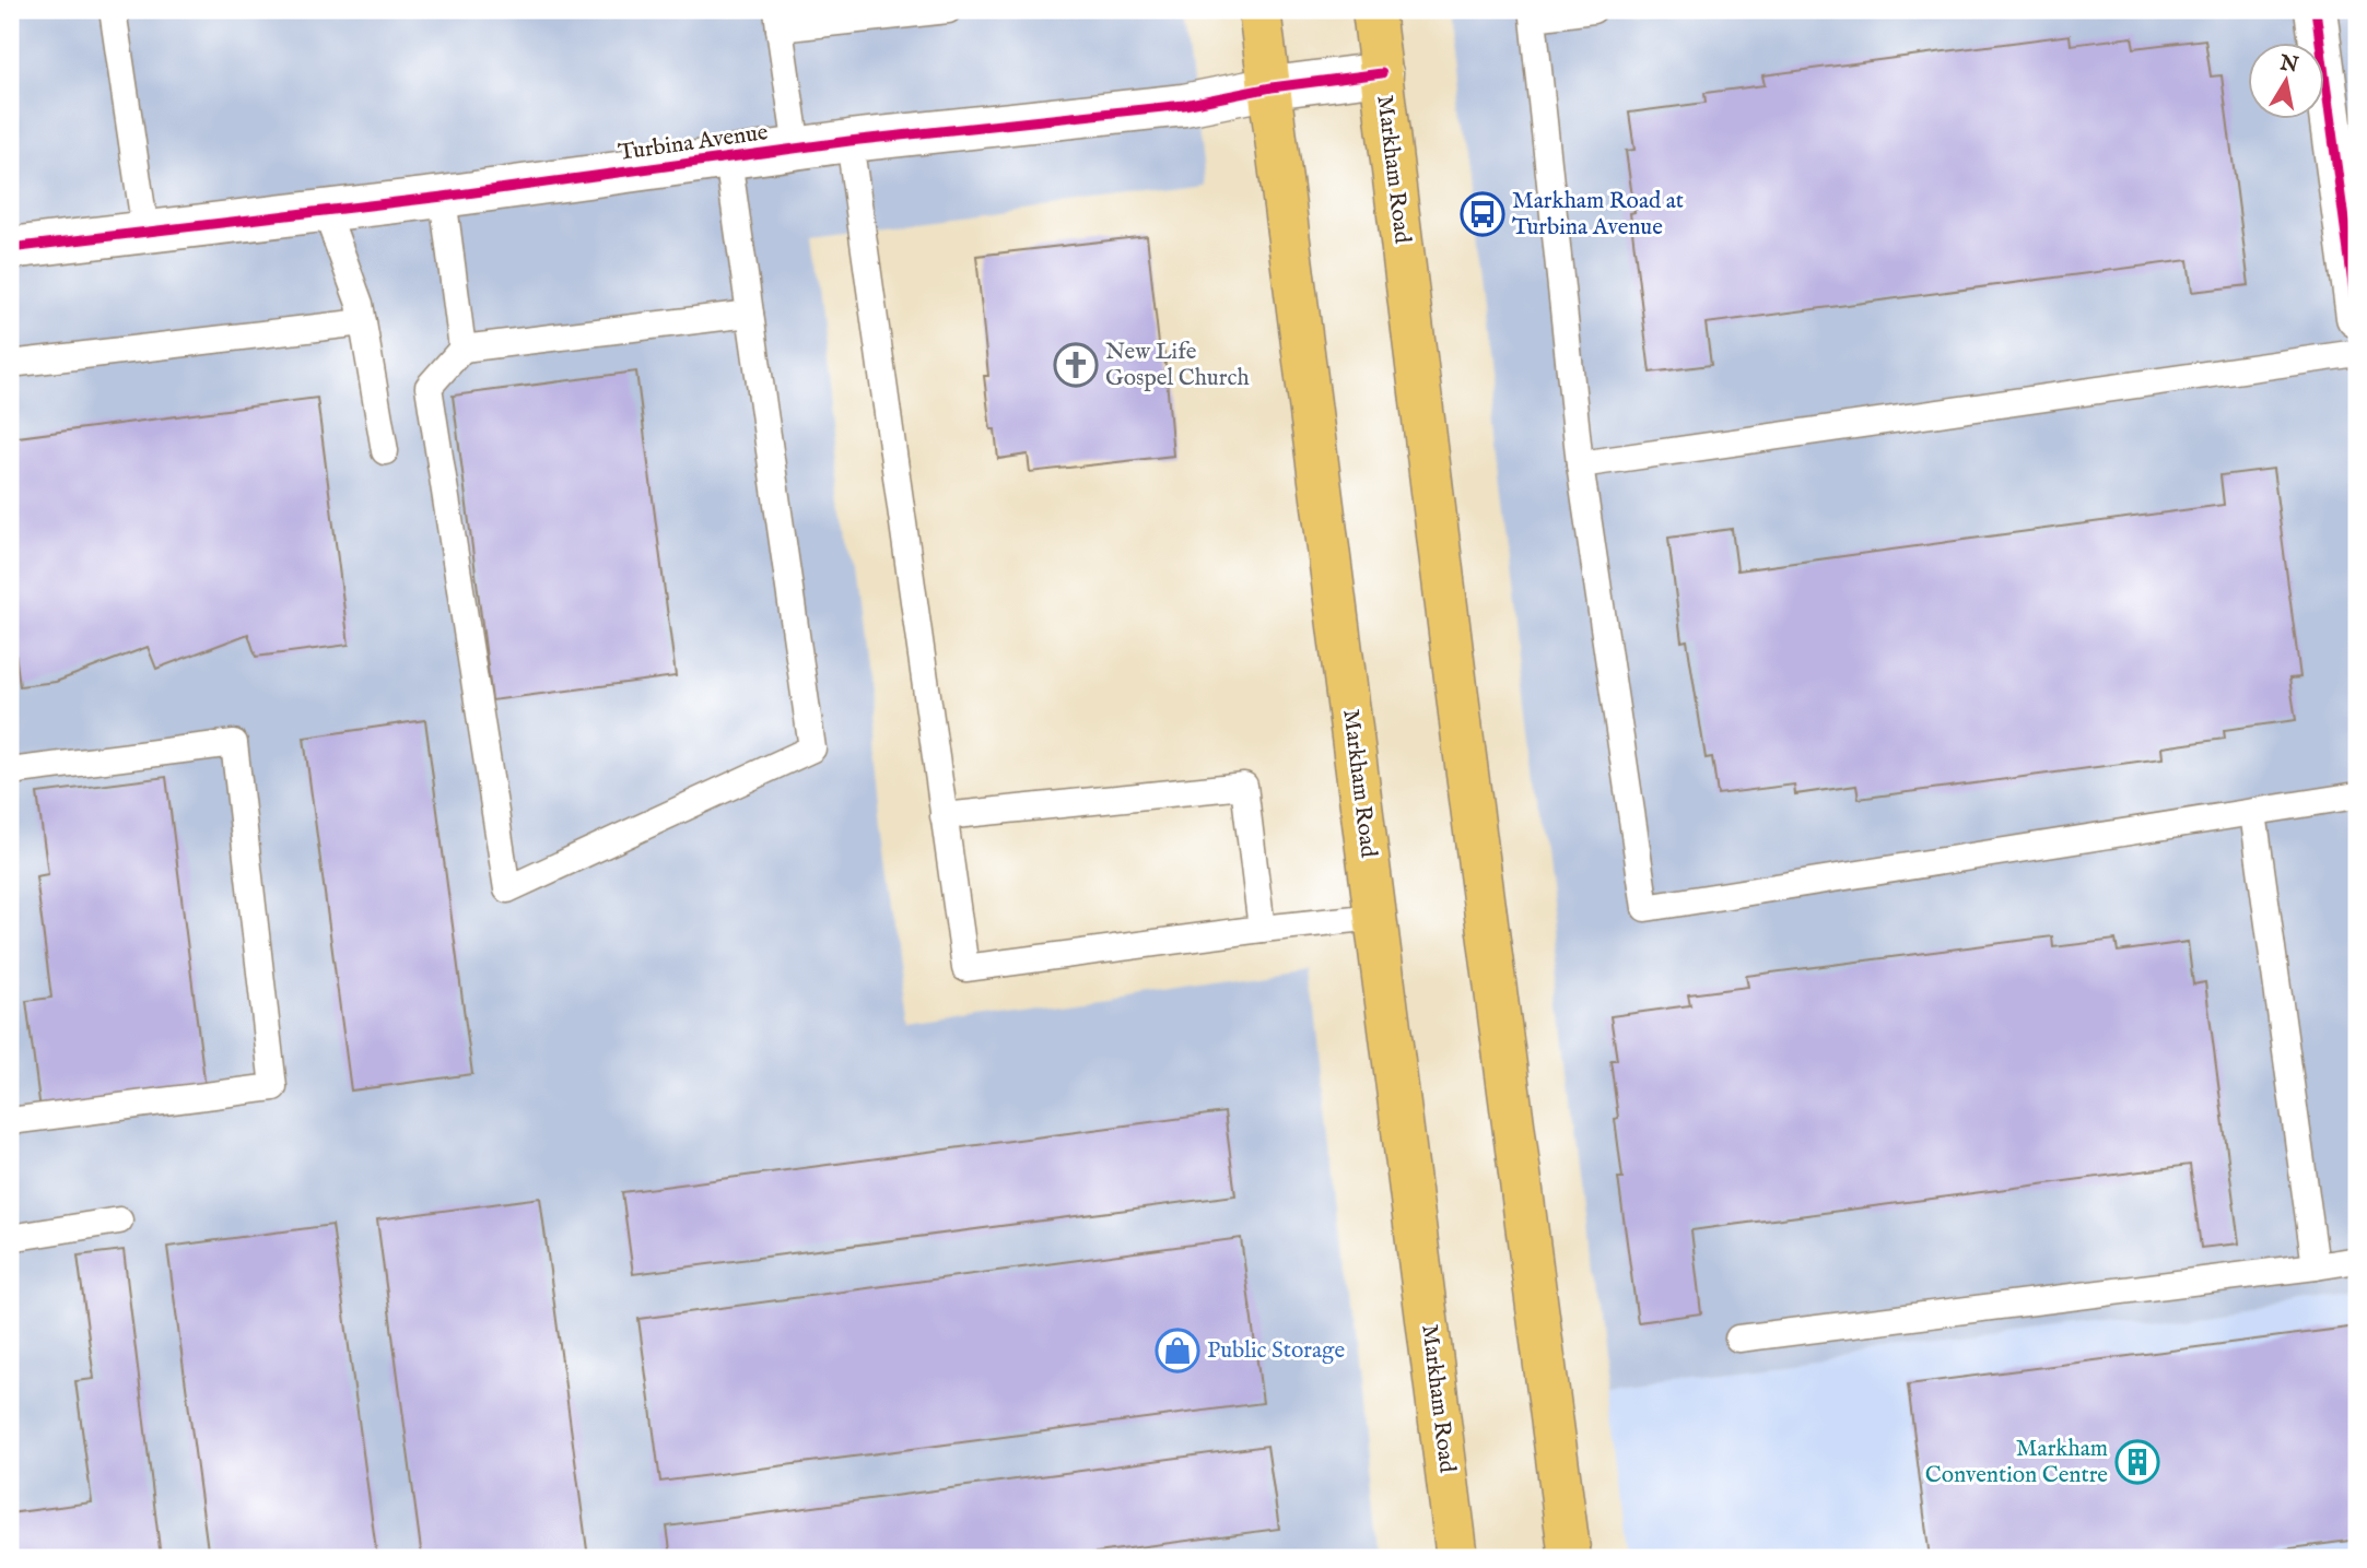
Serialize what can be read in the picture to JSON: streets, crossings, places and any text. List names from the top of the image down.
{
  "streets": {
    "main road": ["Markham Road"],
    "street": ["Turbina Avenue"]
  },
  "crossings": [
    ["Turbina Avenue", "Markham Road"]
  ],
  "places": {
    "bus stop": ["Markham Road at Turbina Avenue"],
    "church": ["New Life Gospel Church"],
    "shop": ["Public Storage"],
    "building": ["Markham Convention Centre"]
  },
  "north": "top"
}
